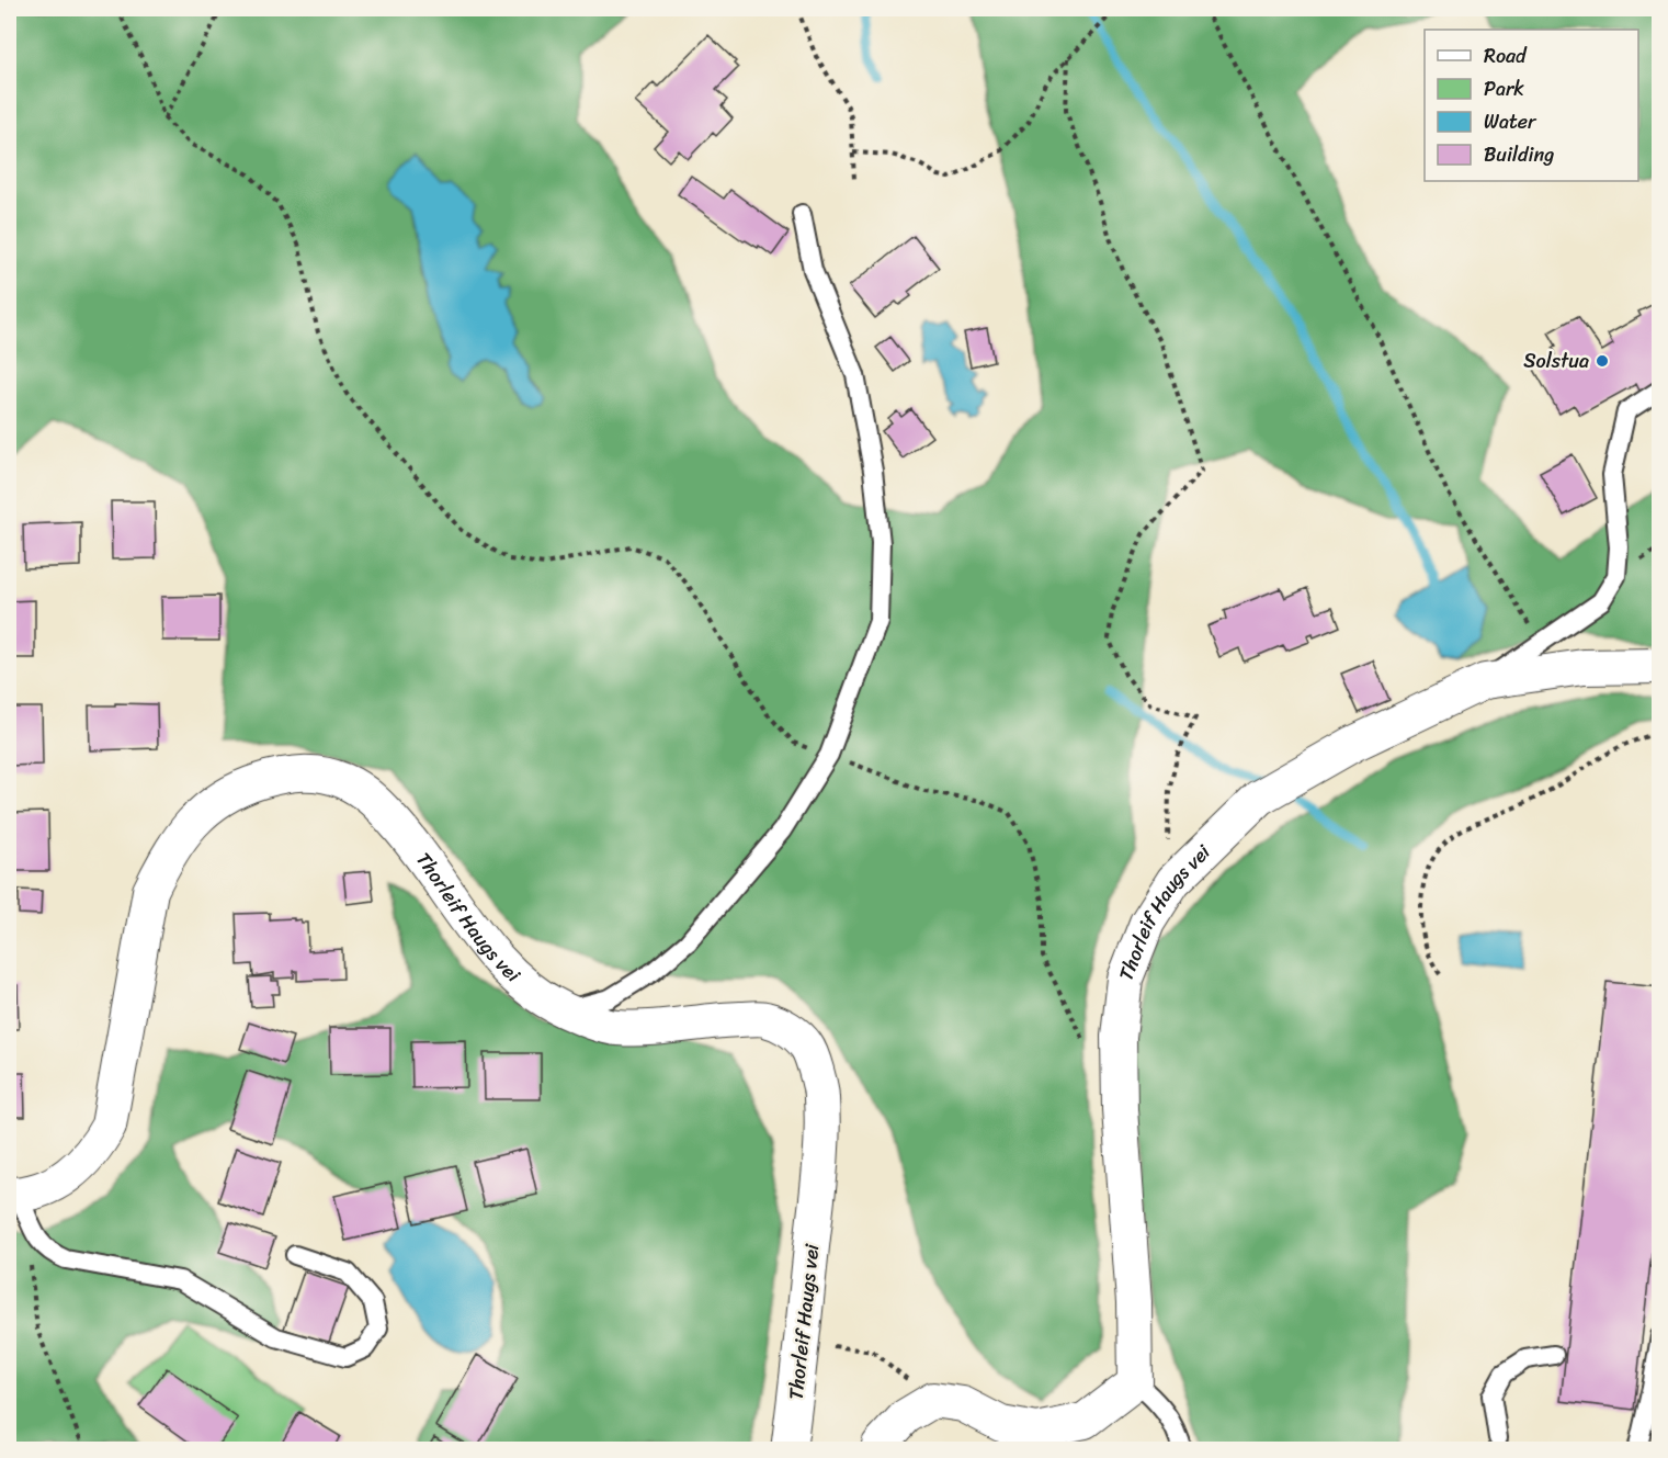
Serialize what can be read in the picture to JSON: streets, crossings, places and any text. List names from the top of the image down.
{
  "streets": {
    "street": ["Thorleif Haugs vei"]
  },
  "places": ["Solstua"],
  "legend": [
    "Road",
    "Park",
    "Water",
    "Building"
  ]
}
